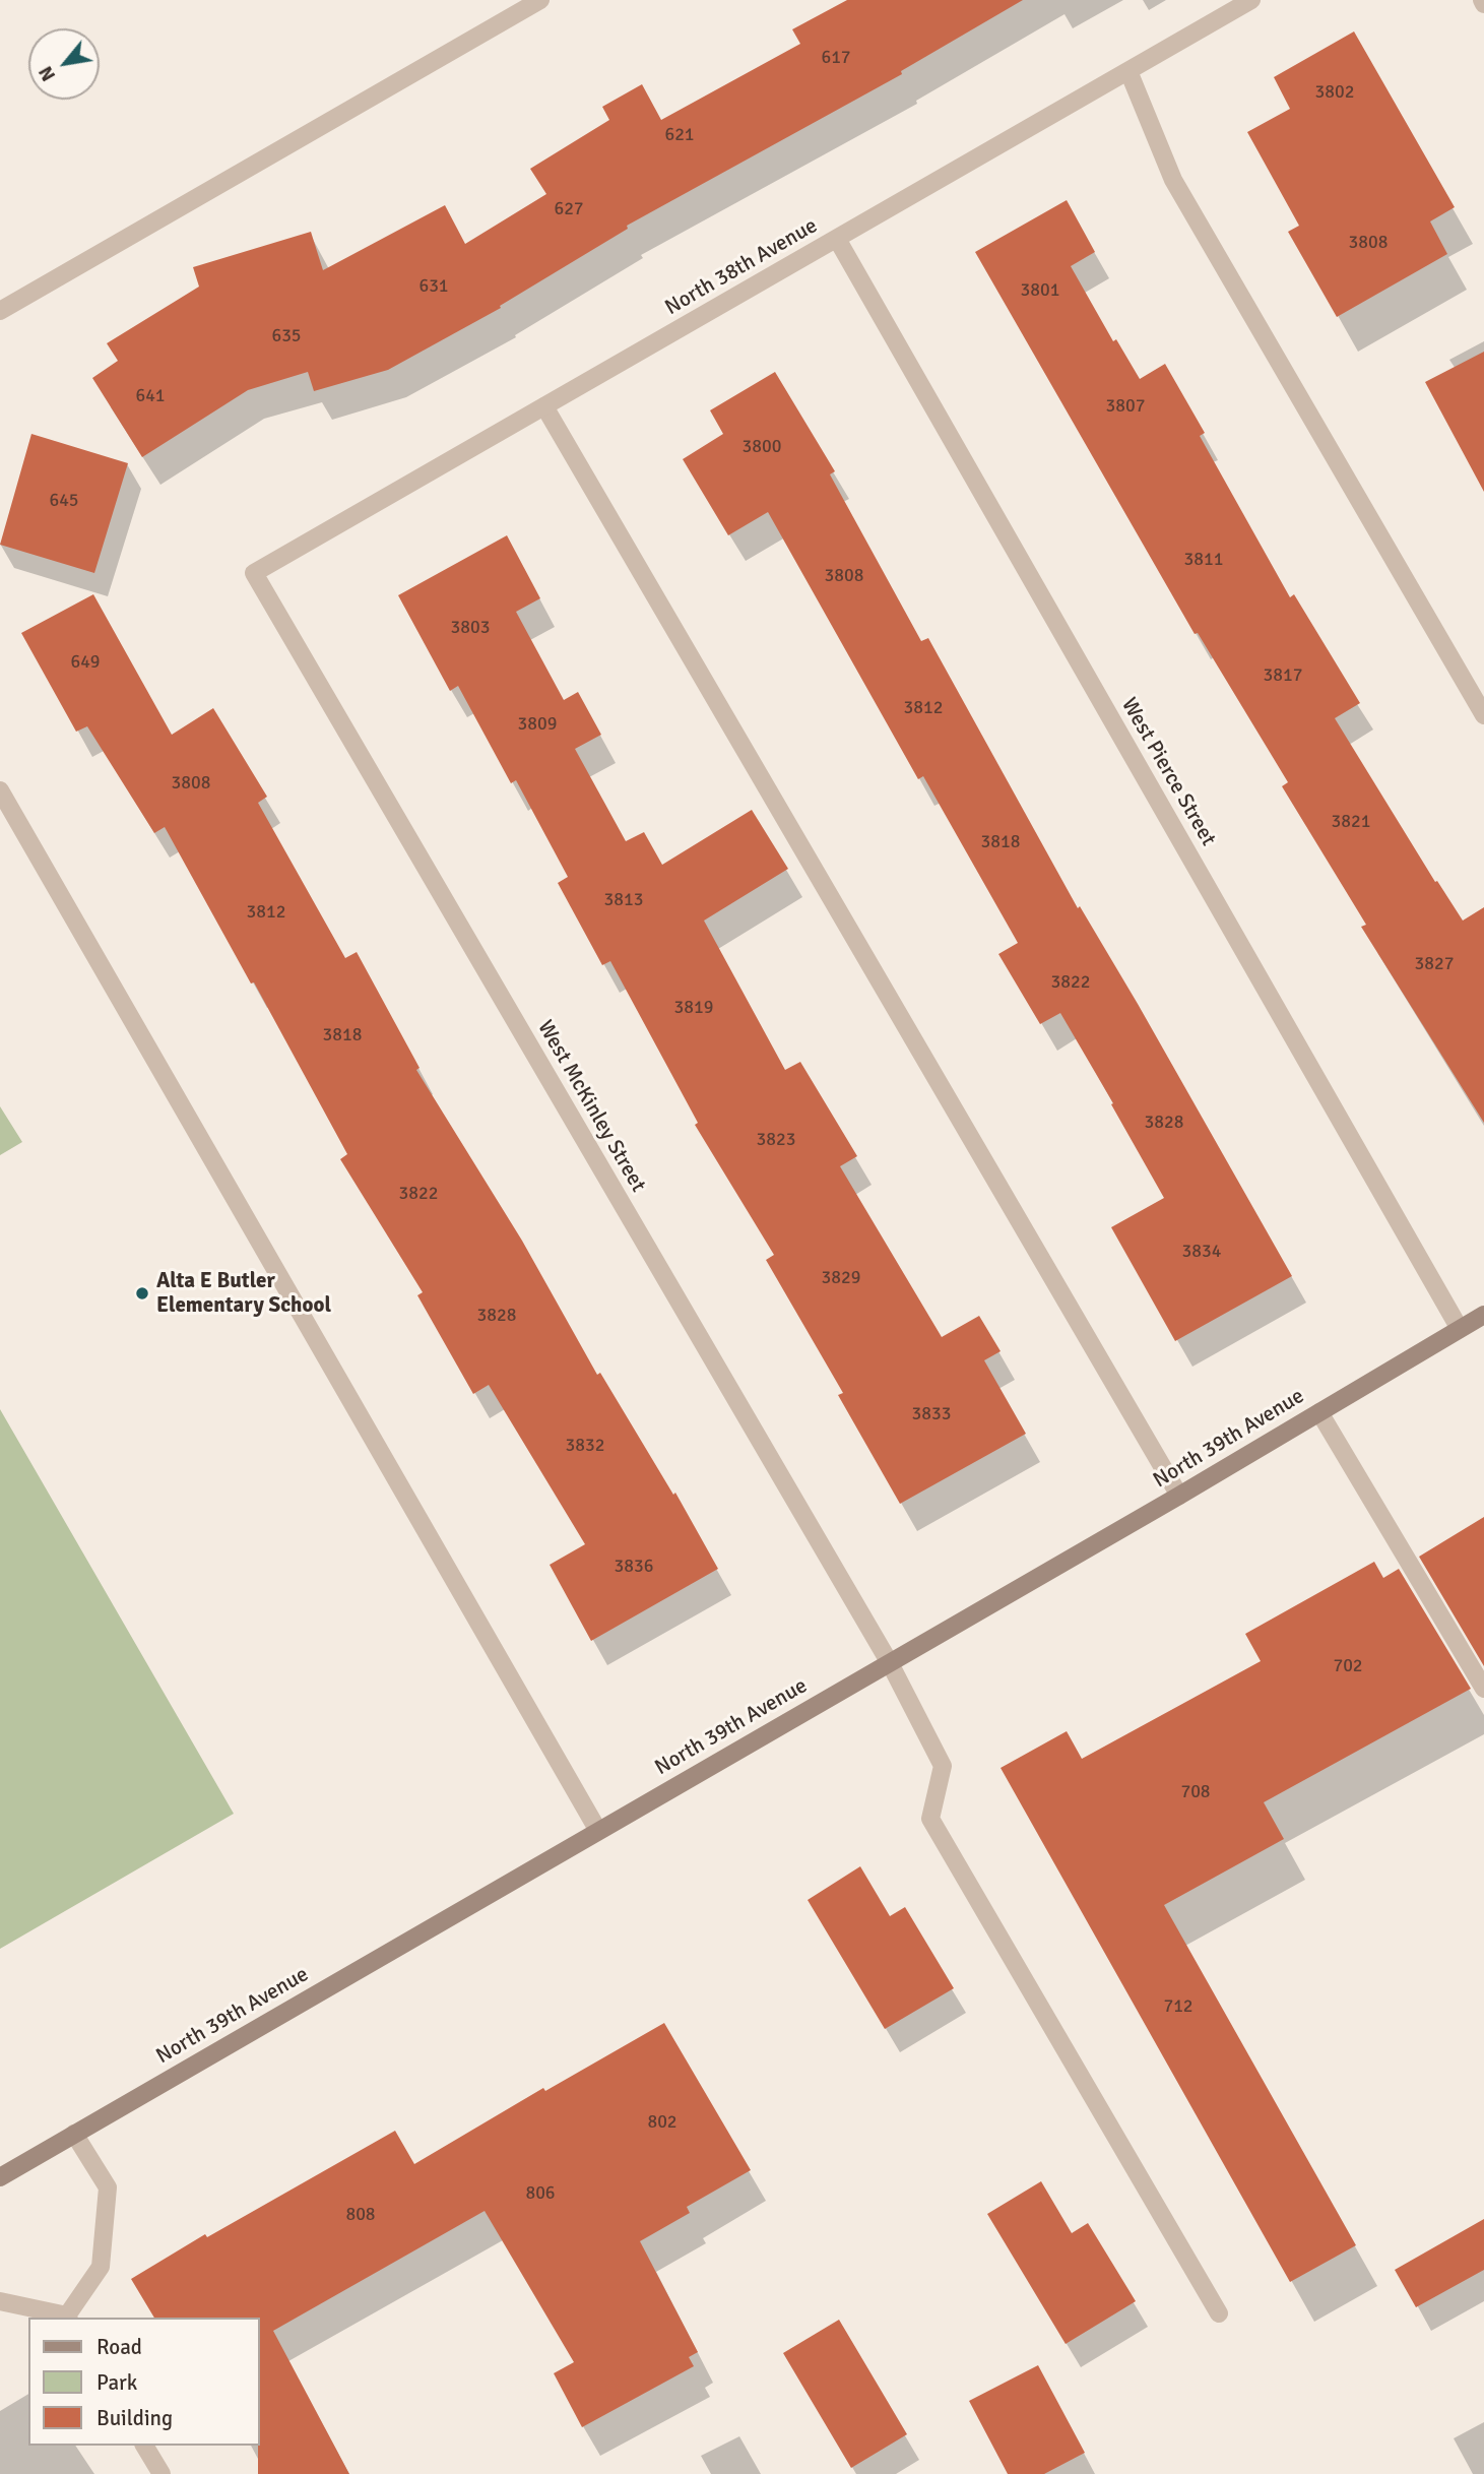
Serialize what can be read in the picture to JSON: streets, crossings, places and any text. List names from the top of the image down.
{
  "streets": {
    "street": [
      "North 38th Avenue",
      "West Pierce Street",
      "West McKinley Street",
      "North 39th Avenue"
    ]
  },
  "crossings": [
    ["North 38th Avenue", "West Pierce Street"],
    ["North 38th Avenue", "West McKinley Street"],
    ["West Pierce Street", "North 39th Avenue"],
    ["West McKinley Street", "North 39th Avenue"]
  ],
  "places": ["Alta E Butler Elementary School"],
  "house_numbers": [
    "617",
    "3802",
    "621",
    "627",
    "3808",
    "631",
    "3801",
    "635",
    "641",
    "3807",
    "3800",
    "645",
    "3811",
    "3808",
    "3803",
    "649",
    "3817",
    "3812",
    "3809",
    "3808",
    "3821",
    "3818",
    "3813",
    "3812",
    "3827",
    "3822",
    "3819",
    "3818",
    "3828",
    "3823",
    "3822",
    "3834",
    "3829",
    "3828",
    "3833",
    "3832",
    "3836",
    "702",
    "708",
    "712",
    "802",
    "806",
    "808"
  ],
  "legend": ["Road", "Park", "Building"],
  "north": "bottom left"
}
